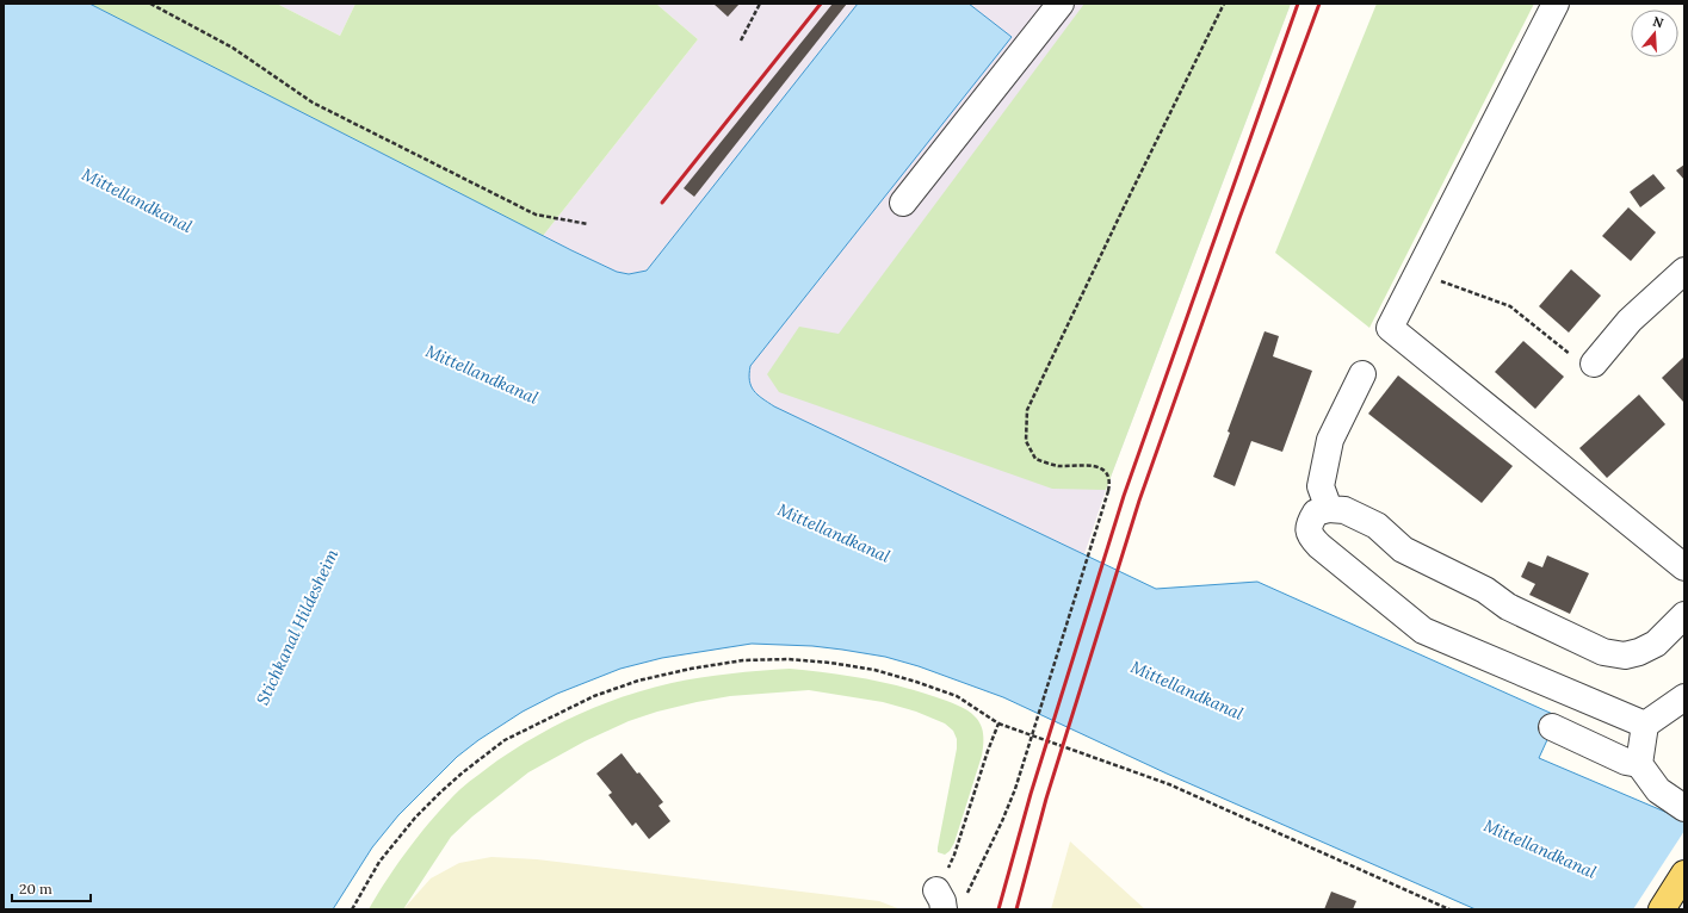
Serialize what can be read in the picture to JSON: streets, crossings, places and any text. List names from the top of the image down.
{
  "water": ["Mittellandkanal", "Stichkanal Hildesheim"],
  "scale_bar": "20 m",
  "north": "top"
}
